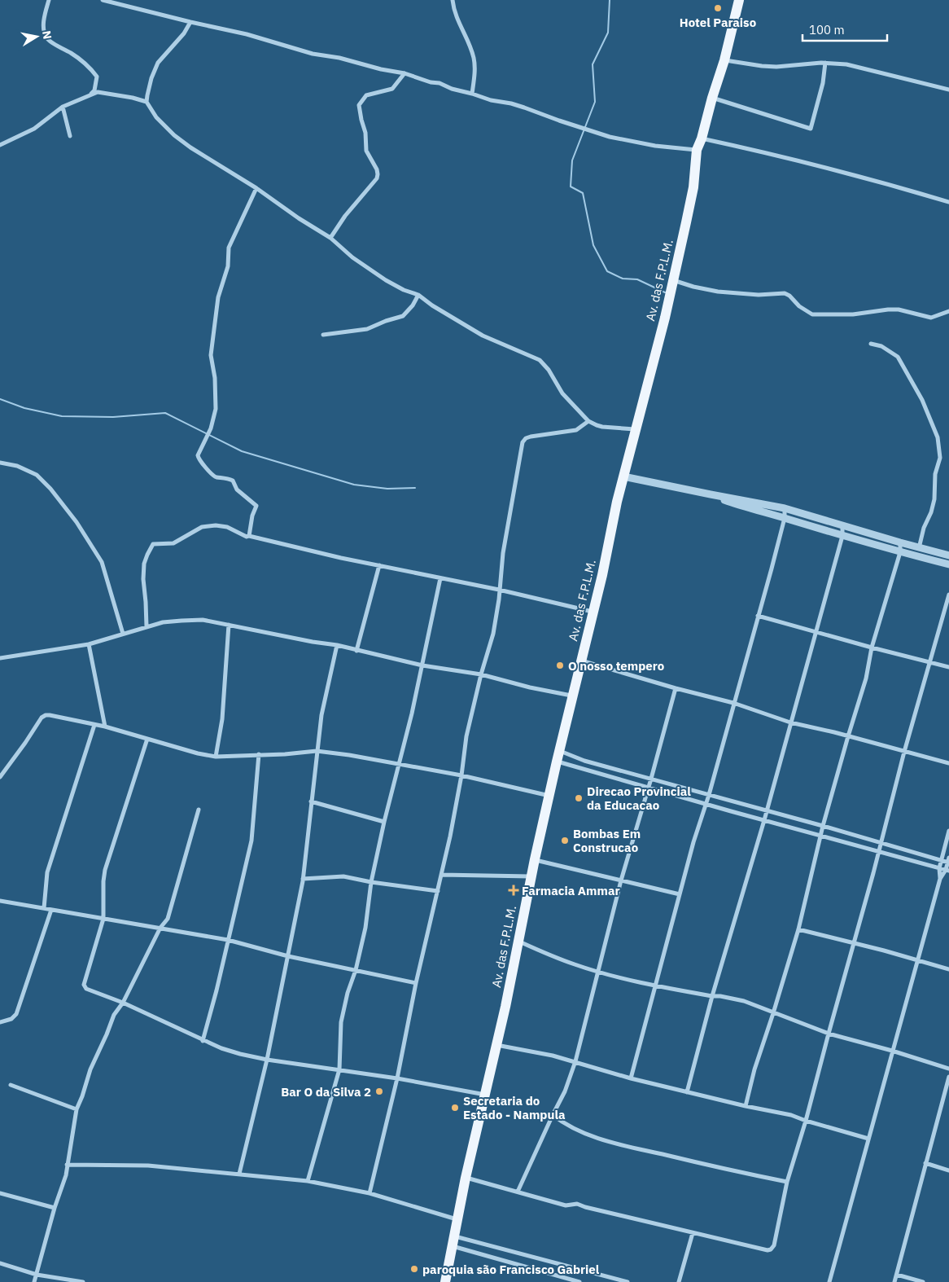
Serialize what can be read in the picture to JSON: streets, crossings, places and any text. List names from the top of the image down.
{
  "streets": {
    "main road": ["Av. das F.P.L.M."]
  },
  "places": {
    "other": [
      "Hotel Paraiso",
      "O nosso tempero",
      "Direcao Provincial da Educacao",
      "Bombas Em Construcao",
      "Bar O da Silva 2",
      "Secretaria do Estado - Nampula",
      "paroquia são Francisco Gabriel"
    ],
    "health": ["Farmacia Ammar"]
  },
  "scale_bar": "100 m",
  "north": "right"
}
